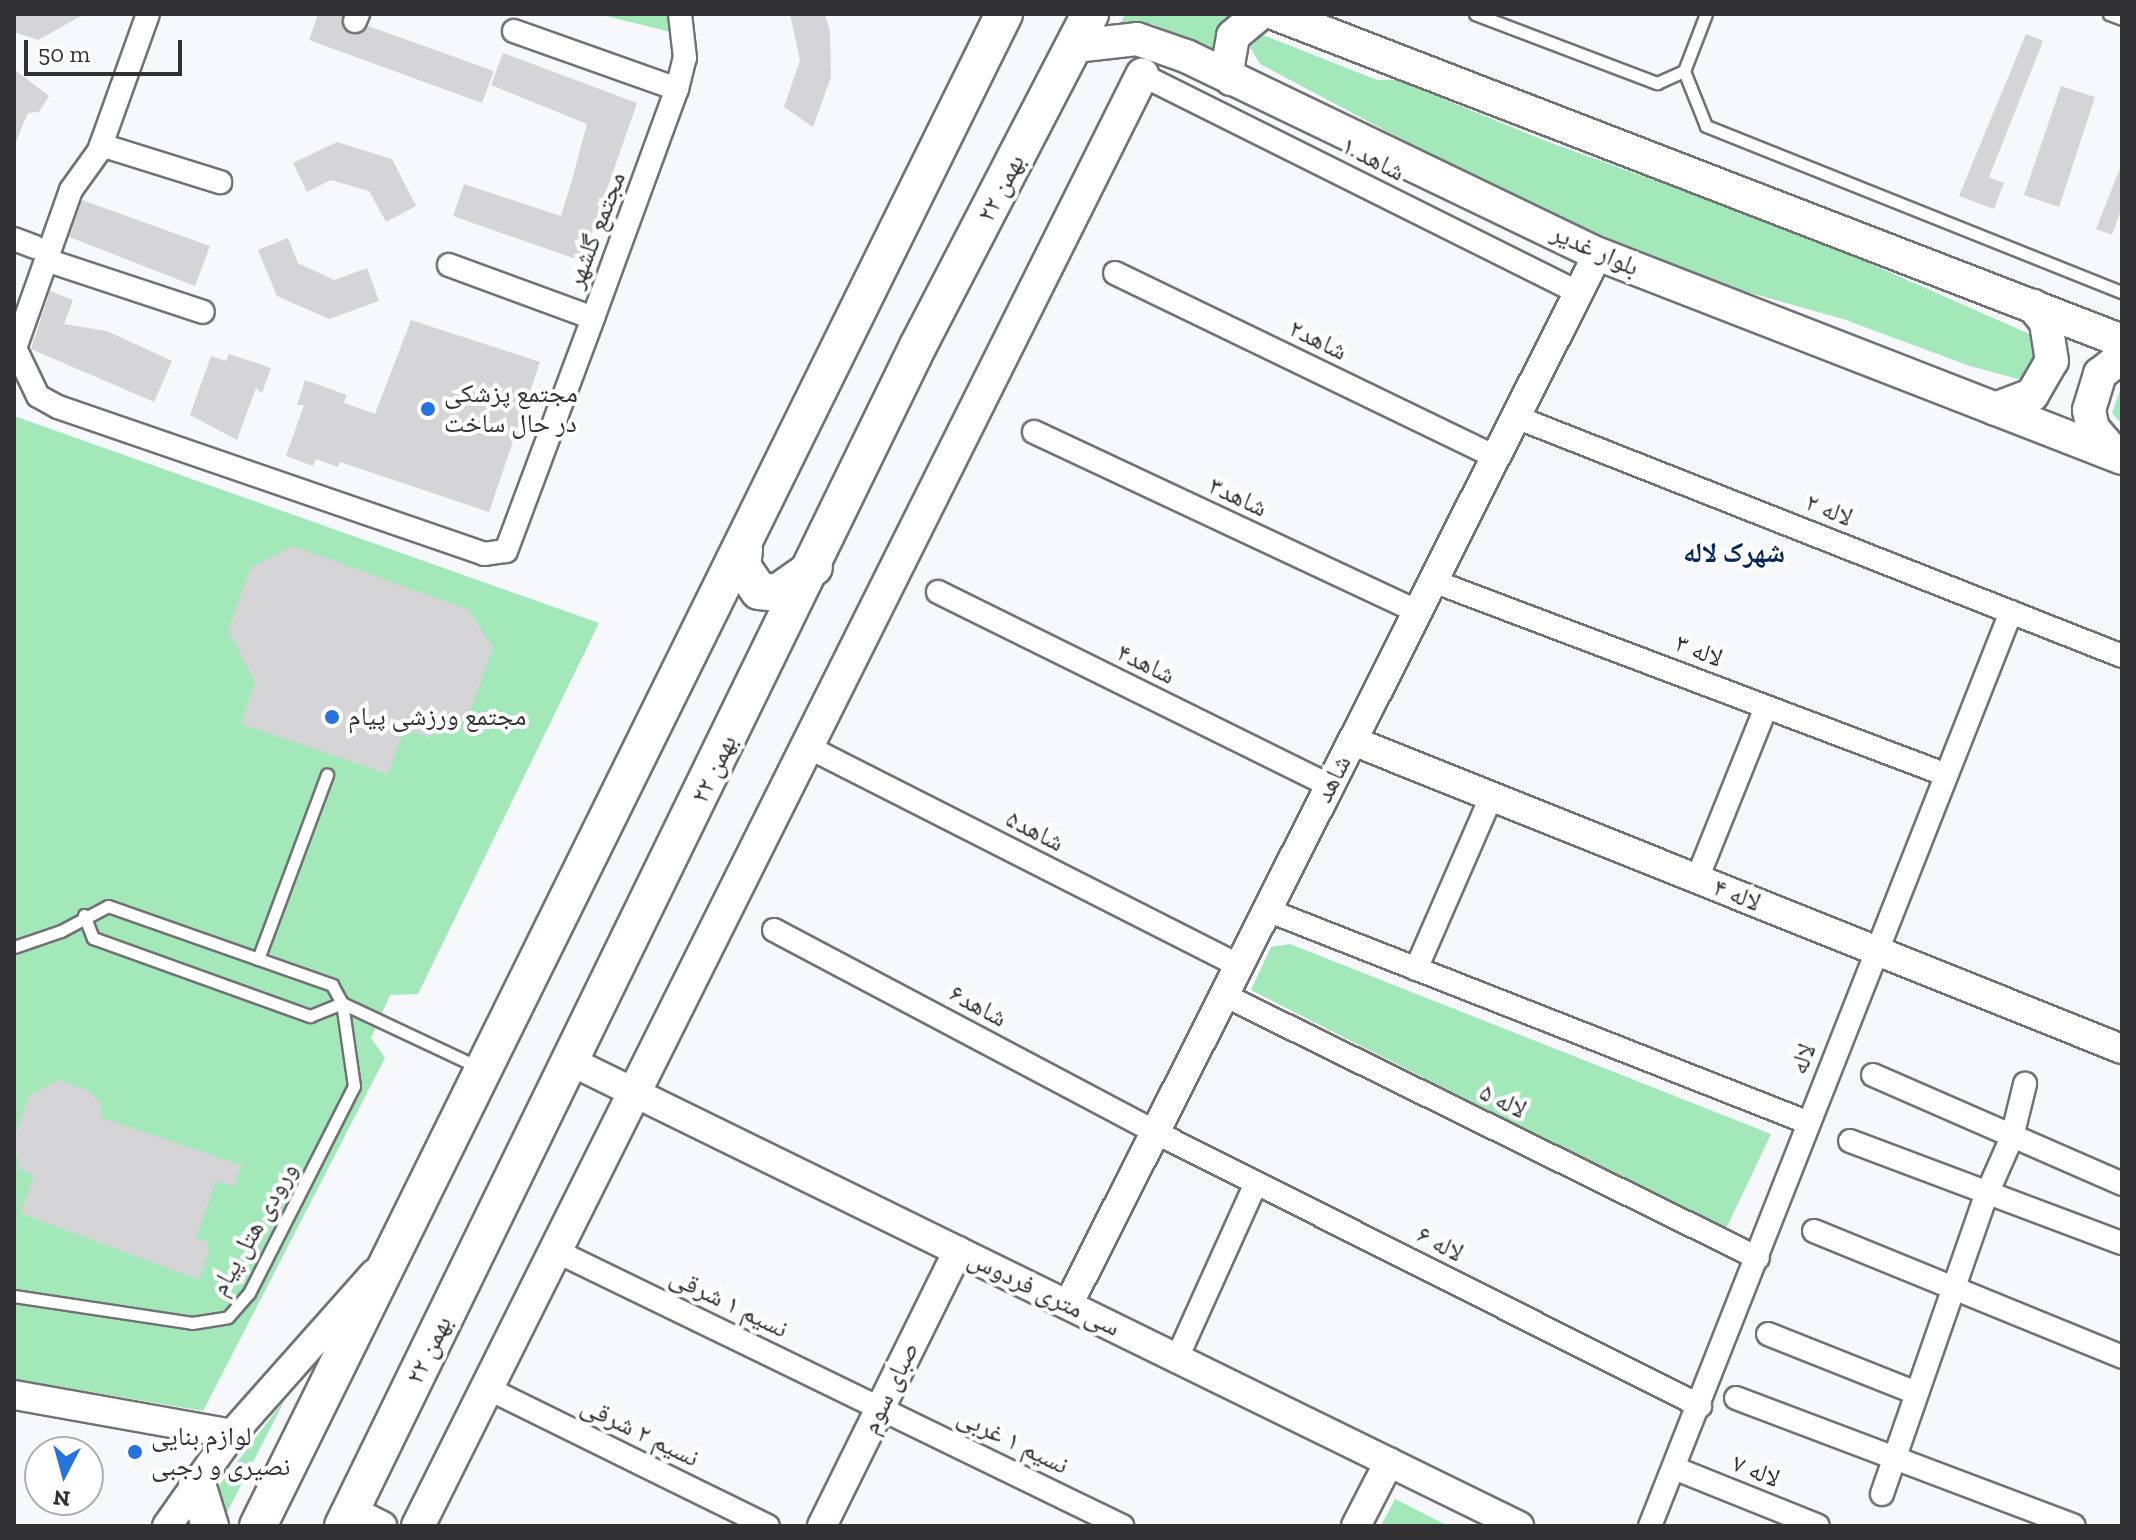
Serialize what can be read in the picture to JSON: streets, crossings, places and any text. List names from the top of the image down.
{
  "streets": {
    "highway": ["۲۲ بهمن"],
    "main road": ["بلوار غدیر"],
    "street": [
      "شاهد ۱",
      "مجتمع گلشهر",
      "شاهد۲",
      "شاهد۳",
      "لاله ۲",
      "لاله ۳",
      "شاهد۴",
      "شاهد",
      "شاهد۵",
      "لاله ۴",
      "شاهد۶",
      "لاله",
      "لاله ۵",
      "لاله ۶",
      "سی متری فردوس",
      "نسیم ۱ شرقی",
      "صبای سوم",
      "نسیم ۲ شرقی",
      "نسیم ۱ غربی",
      "لاله ۷"
    ],
    "lane": ["ورودی هتل پیام"]
  },
  "crossings": [
    ["شاهد ۱", "شاهد"],
    ["۲۲ بهمن", "بلوار غدیر"],
    ["۲۲ بهمن", "سی متری فردوس"],
    ["بلوار غدیر", "شاهد"],
    ["شاهد۲", "شاهد"],
    ["شاهد۳", "شاهد"],
    ["لاله ۲", "شاهد"],
    ["لاله ۲", "لاله"],
    ["لاله ۳", "شاهد"],
    ["لاله ۳", "لاله"],
    ["شاهد۴", "شاهد"],
    ["شاهد", "شاهد۵"],
    ["شاهد", "لاله ۴"],
    ["شاهد", "شاهد۶"],
    ["شاهد", "لاله ۵"],
    ["شاهد", "لاله ۶"],
    ["شاهد", "سی متری فردوس"],
    ["لاله ۴", "لاله"],
    ["شاهد۶", "لاله ۶"],
    ["لاله", "لاله ۵"],
    ["لاله", "لاله ۶"],
    ["لاله", "لاله ۷"],
    ["سی متری فردوس", "صبای سوم"],
    ["نسیم ۱ شرقی", "صبای سوم"],
    ["نسیم ۱ شرقی", "نسیم ۱ غربی"],
    ["صبای سوم", "نسیم ۱ غربی"]
  ],
  "districts": ["شهرک لاله"],
  "places": ["مجتمع پزشکی در حال ساخت", "مجتمع ورزشی پیام", "لوازم بنایی نصیری و رجبی"],
  "scale_bar": "50 m",
  "north": "bottom"
}
